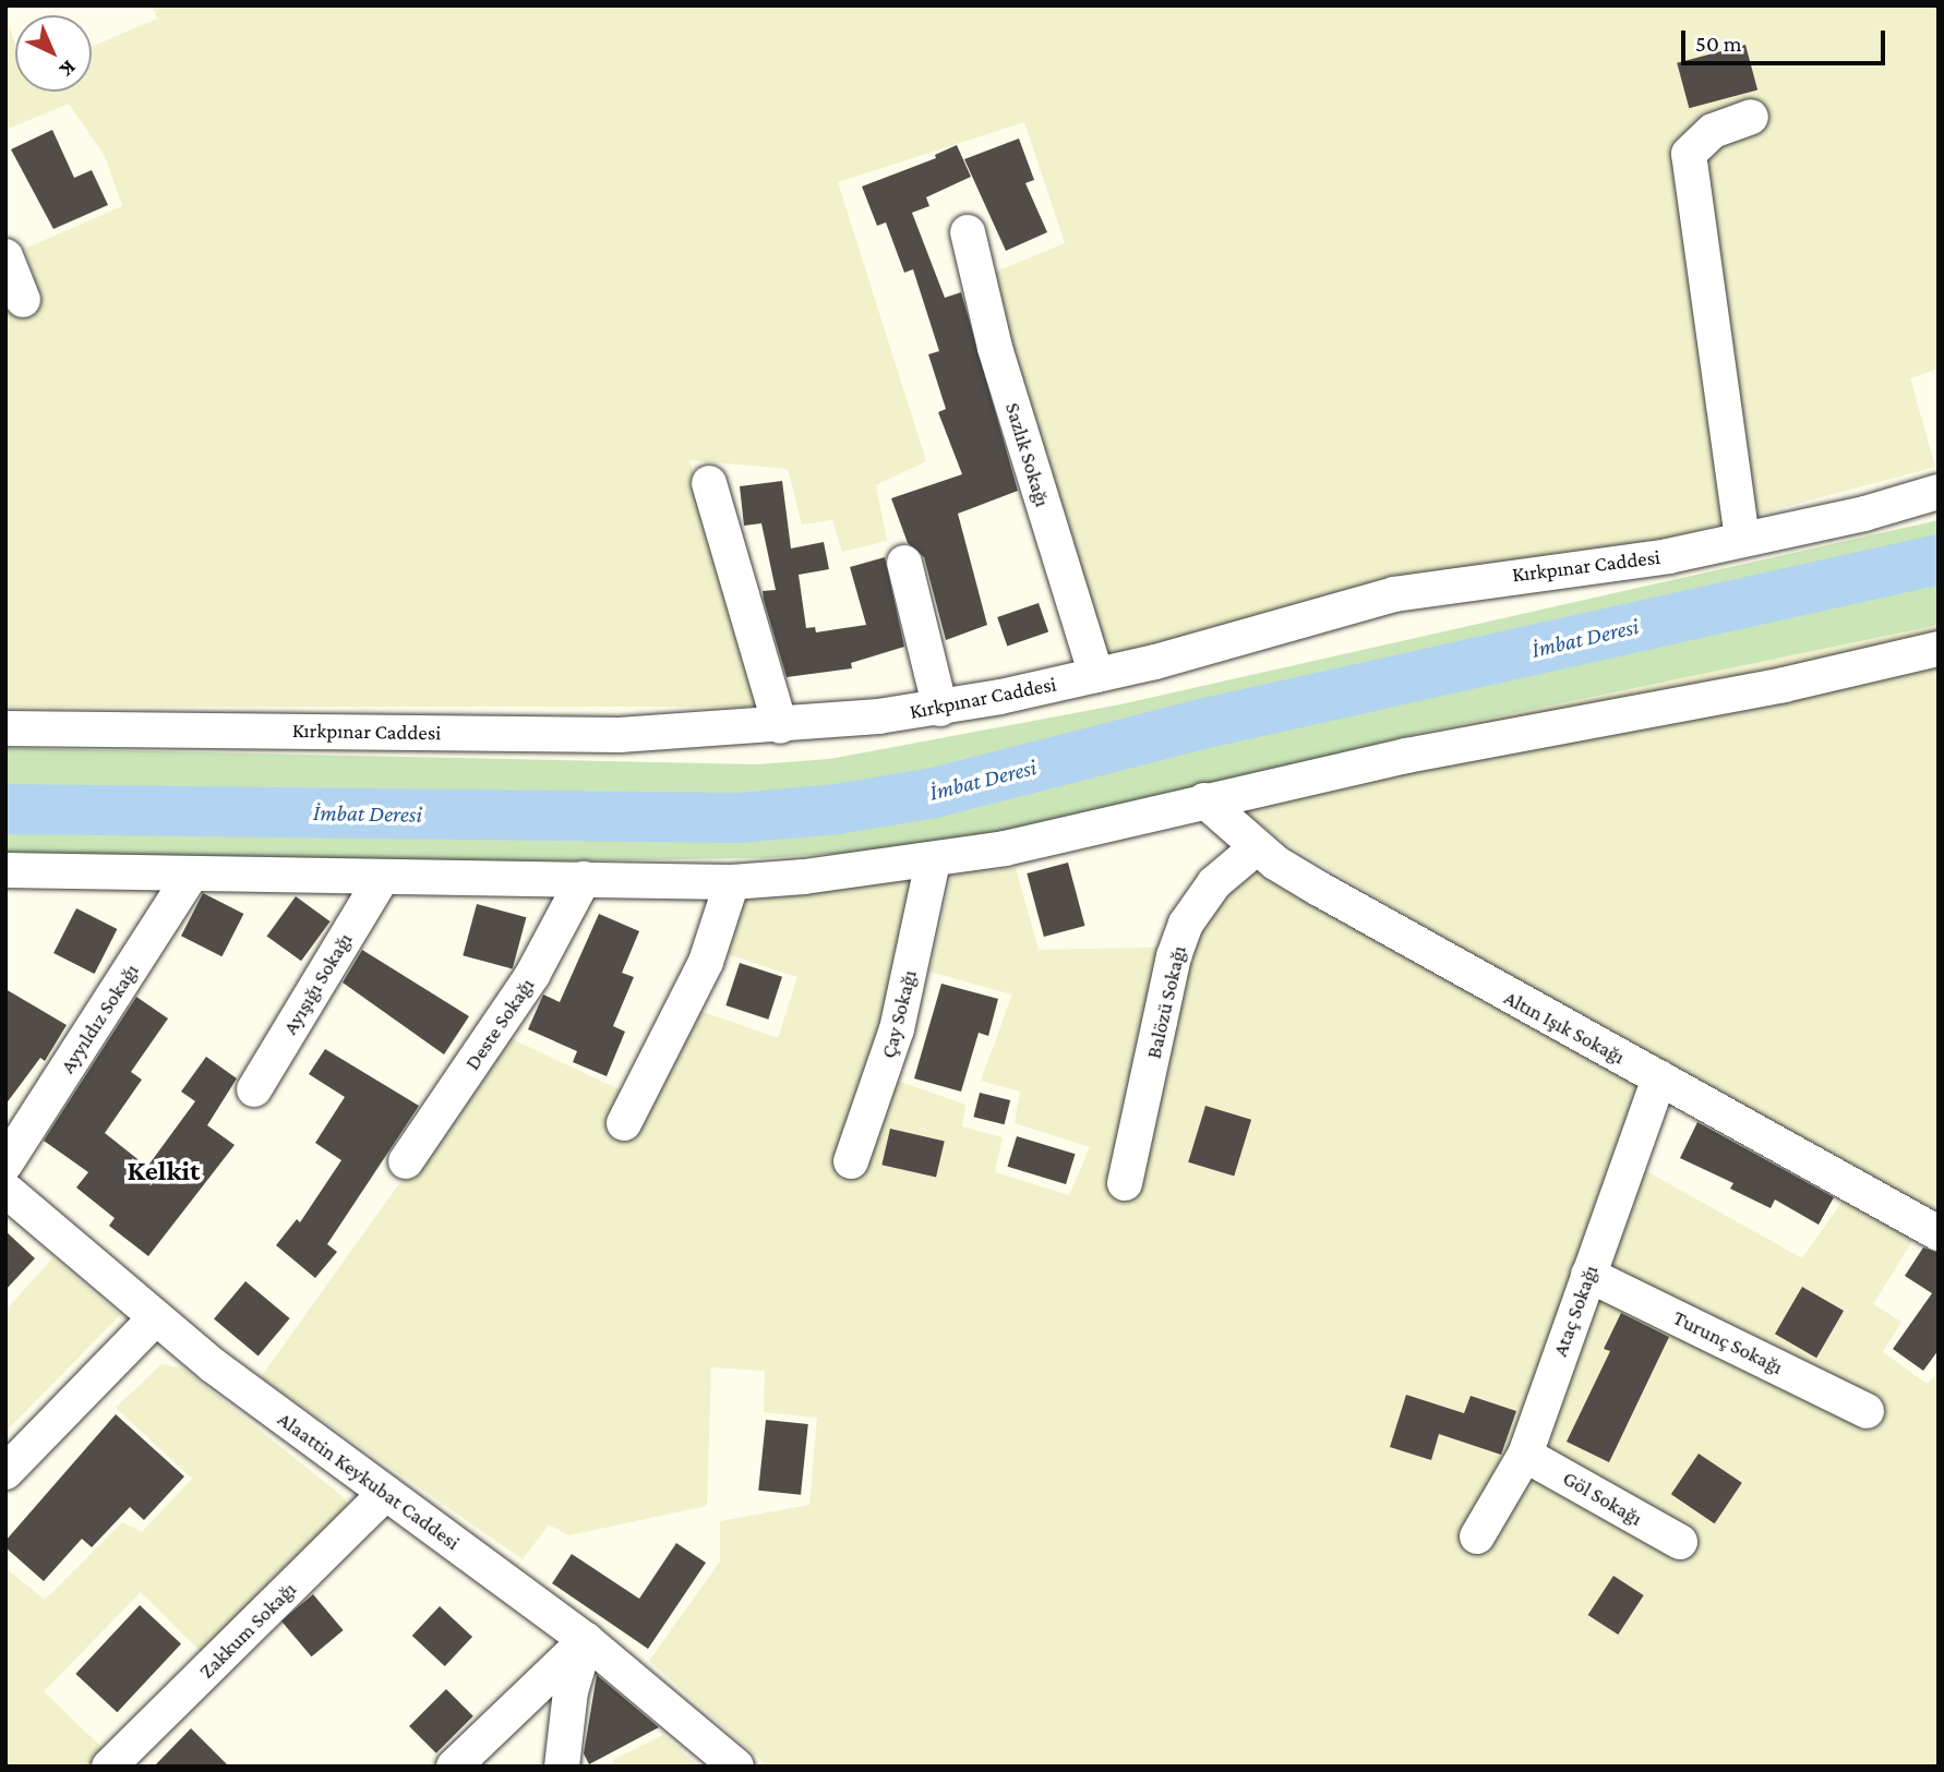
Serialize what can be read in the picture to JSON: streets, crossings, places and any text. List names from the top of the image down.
{
  "streets": {
    "street": [
      "Sazlık Sokağı",
      "Kırkpınar Caddesi",
      "Ayışığı Sokağı",
      "Balözü Sokağı",
      "Çay Sokağı",
      "Ayyıldız Sokağı",
      "Deste Sokağı",
      "Altın Işık Sokağı",
      "Ataç Sokağı",
      "Turunç Sokağı",
      "Alaattin Keykubat Caddesi",
      "Göl Sokağı",
      "Zakkum Sokağı"
    ]
  },
  "crossings": [
    ["Sazlık Sokağı", "Kırkpınar Caddesi"],
    ["Balözü Sokağı", "Altın Işık Sokağı"],
    ["Altın Işık Sokağı", "Ataç Sokağı"],
    ["Ataç Sokağı", "Turunç Sokağı"],
    ["Ataç Sokağı", "Göl Sokağı"],
    ["Alaattin Keykubat Caddesi", "Zakkum Sokağı"]
  ],
  "districts": ["Kelkit"],
  "water": ["İmbat Deresi"],
  "scale_bar": "50 m",
  "north": "bottom right"
}
